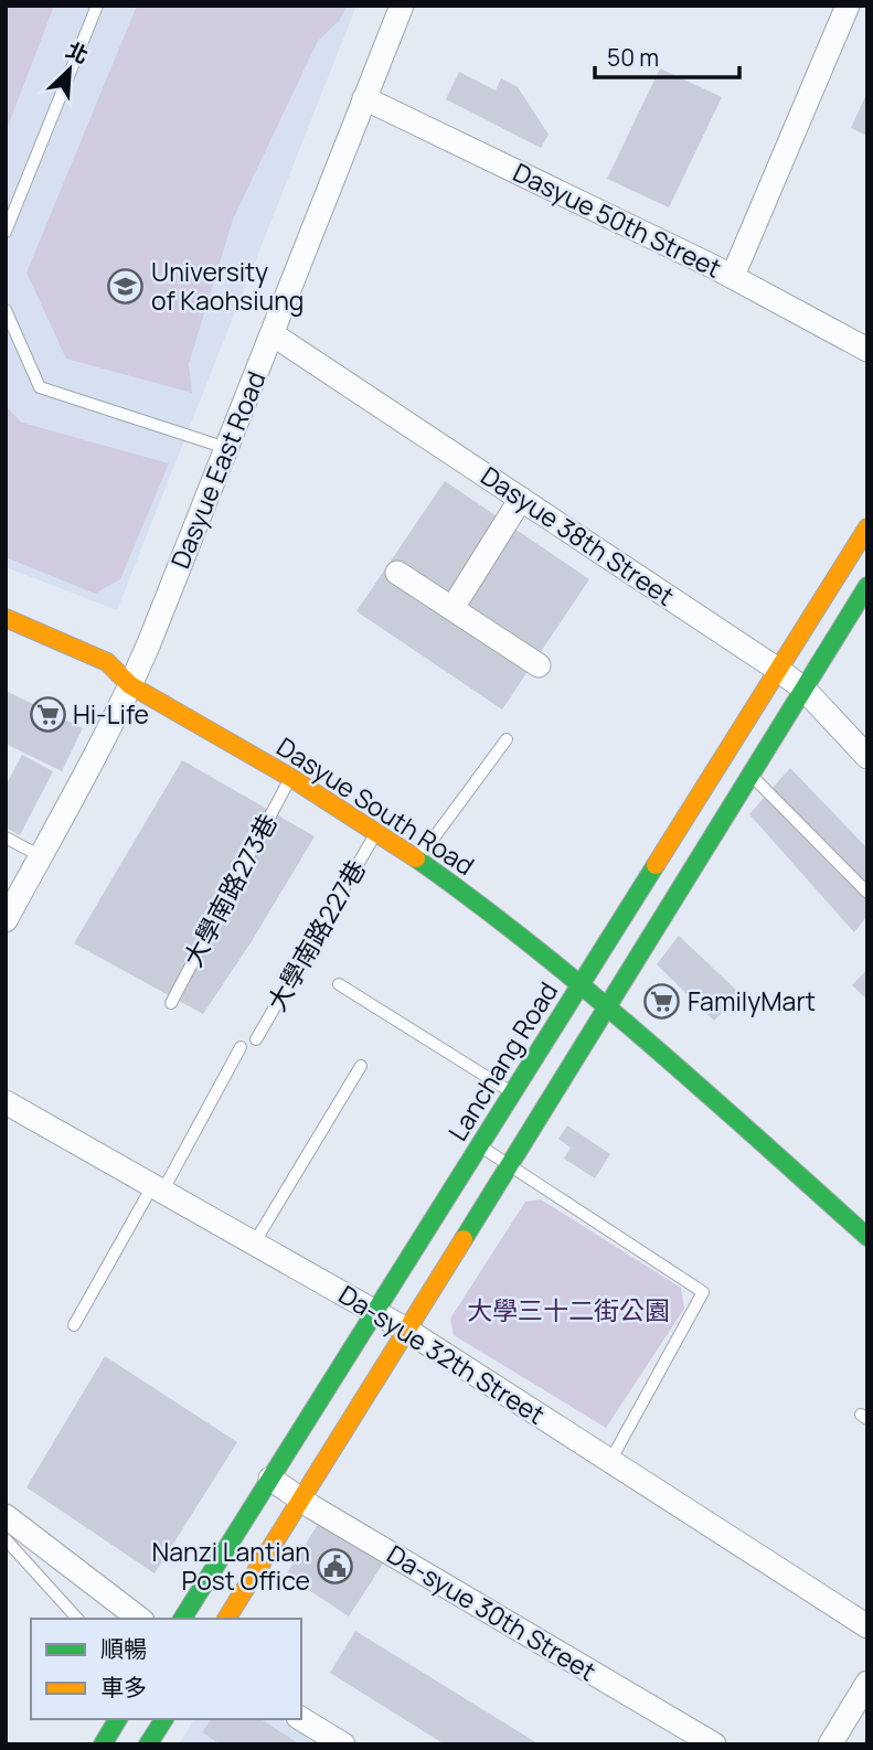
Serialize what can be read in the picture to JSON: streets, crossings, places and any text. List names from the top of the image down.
{
  "streets": {
    "street": [
      "Dasyue 50th Street",
      "Dasyue East Road",
      "Dasyue 38th Street",
      "Dasyue South Road",
      "Lanchang Road",
      "Da-syue 32th Street",
      "Da-syue 30th Street"
    ],
    "lane": ["大學南路273巷", "大學南路227巷"]
  },
  "crossings": [
    ["Dasyue 50th Street", "Dasyue East Road"],
    ["Dasyue East Road", "Dasyue 38th Street"],
    ["Dasyue East Road", "Dasyue South Road"],
    ["Dasyue 38th Street", "Lanchang Road"],
    ["Dasyue South Road", "大學南路273巷"],
    ["Dasyue South Road", "大學南路227巷"],
    ["Dasyue South Road", "Lanchang Road"],
    ["Lanchang Road", "Da-syue 32th Street"],
    ["Lanchang Road", "Da-syue 30th Street"]
  ],
  "parks": ["大學三十二街公園"],
  "places": {
    "school or university": ["University of Kaohsiung"],
    "supermarket": ["Hi-Life", "FamilyMart"],
    "public building": ["Nanzi Lantian Post Office"]
  },
  "legend": ["順暢", "車多"],
  "scale_bar": "50 m",
  "north": "top right"
}
